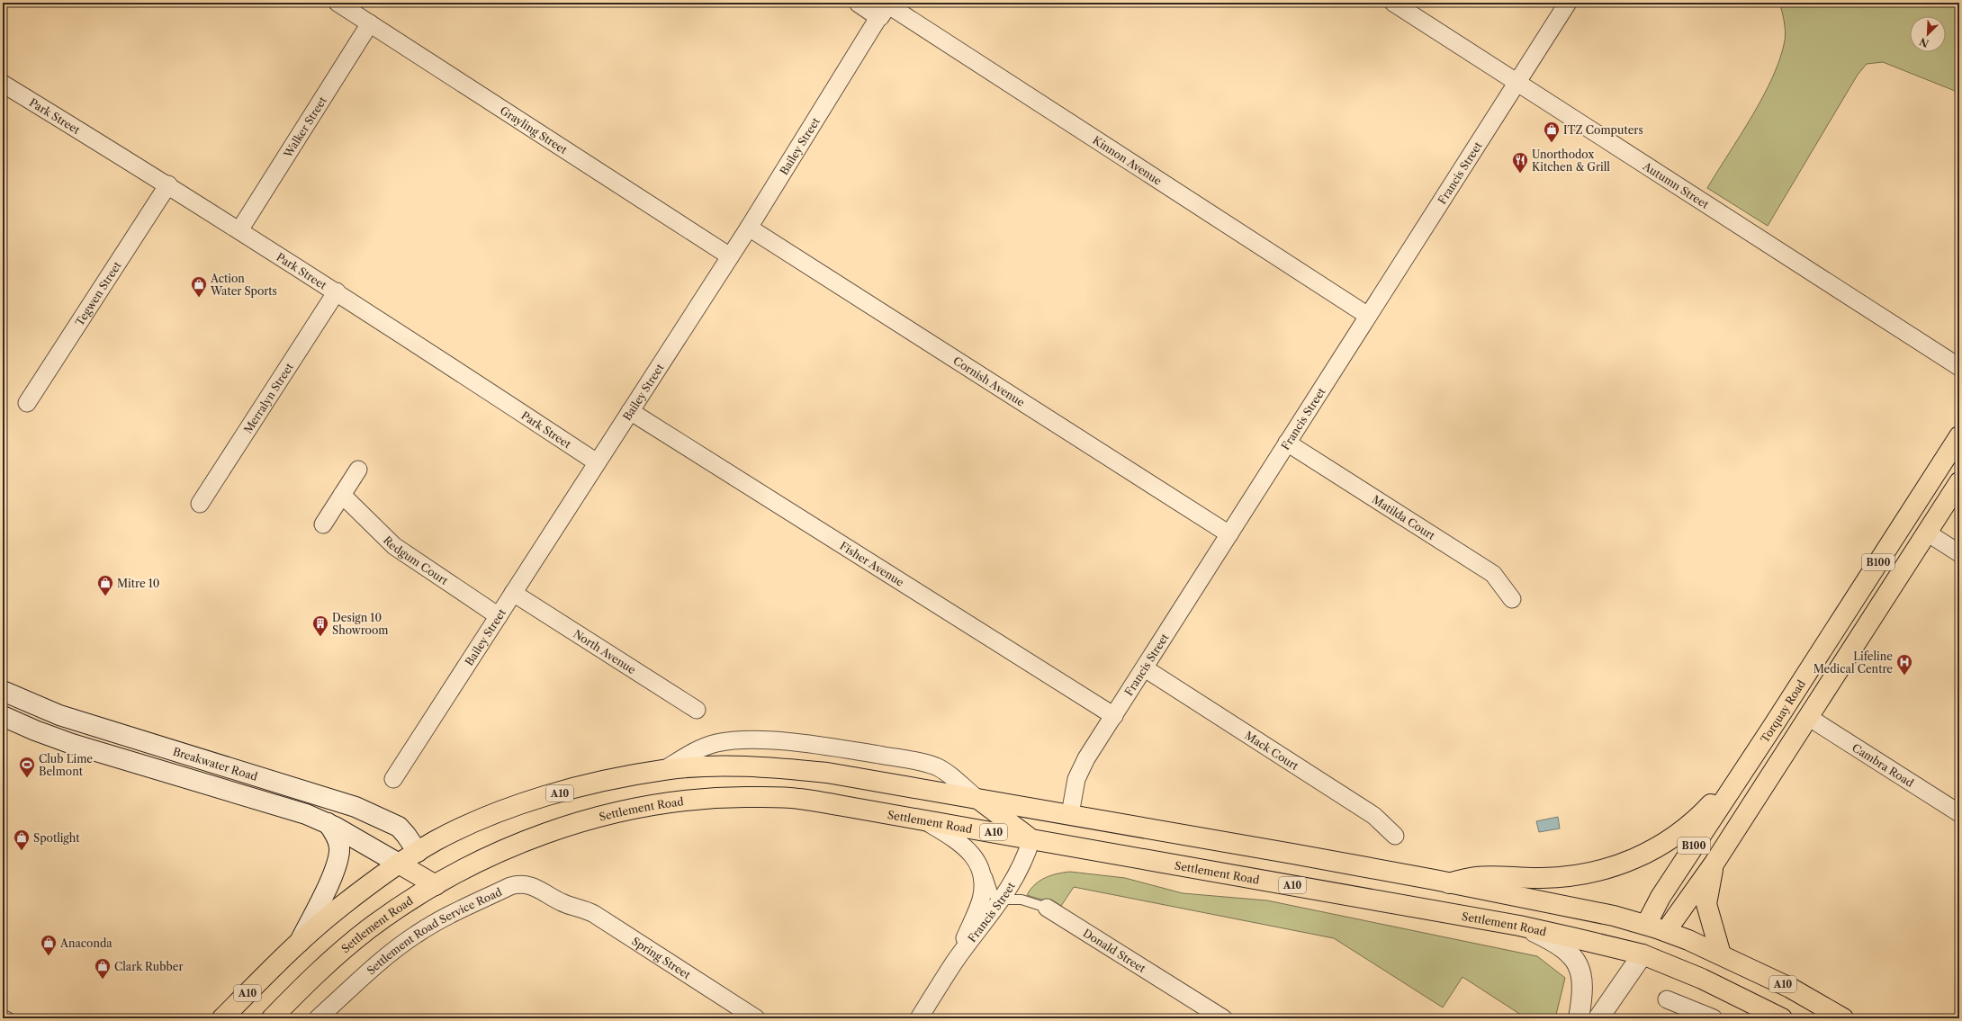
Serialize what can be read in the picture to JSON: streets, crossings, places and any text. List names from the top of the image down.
{
  "streets": {
    "main road": [
      "Francis Street",
      "B100",
      "Torquay Road",
      "Breakwater Road",
      "A10",
      "Settlement Road"
    ],
    "street": [
      "Park Street",
      "Walker Street",
      "Grayling Street",
      "Bailey Street",
      "Kinnon Avenue",
      "Autumn Street",
      "Tegwen Street",
      "Cornish Avenue",
      "Merralyn Street",
      "Matilda Court",
      "Redgum Court",
      "Fisher Avenue",
      "North Avenue",
      "Mack Court",
      "Cambra Road",
      "Settlement Road Service Road",
      "Donald Street",
      "Spring Street"
    ]
  },
  "crossings": [
    ["Park Street", "Walker Street"],
    ["Park Street", "Bailey Street"],
    ["Park Street", "Tegwen Street"],
    ["Park Street", "Merralyn Street"],
    ["Walker Street", "Grayling Street"],
    ["Grayling Street", "Bailey Street"],
    ["Bailey Street", "Kinnon Avenue"],
    ["Bailey Street", "Cornish Avenue"],
    ["Bailey Street", "Redgum Court"],
    ["Bailey Street", "Fisher Avenue"],
    ["Bailey Street", "North Avenue"],
    ["Kinnon Avenue", "Francis Street"],
    ["Francis Street", "Autumn Street"],
    ["Francis Street", "Cornish Avenue"],
    ["Francis Street", "Matilda Court"],
    ["Francis Street", "Fisher Avenue"],
    ["Francis Street", "Mack Court"],
    ["Francis Street", "A10"],
    ["Francis Street", "Settlement Road"],
    ["Francis Street", "Donald Street"],
    ["Torquay Road", "Cambra Road"],
    ["Torquay Road", "A10"],
    ["Torquay Road", "Settlement Road"],
    ["Breakwater Road", "A10"],
    ["Settlement Road Service Road", "Spring Street"]
  ],
  "places": {
    "shop": [
      "ITZ Computers",
      "Action Water Sports",
      "Mitre 10",
      "Spotlight",
      "Anaconda",
      "Clark Rubber"
    ],
    "restaurant": ["Unorthodox Kitchen & Grill"],
    "building": ["Design 10 Showroom"],
    "hospital": ["Lifeline Medical Centre"],
    "sports": ["Club Lime Belmont"]
  },
  "north": "bottom left"
}
